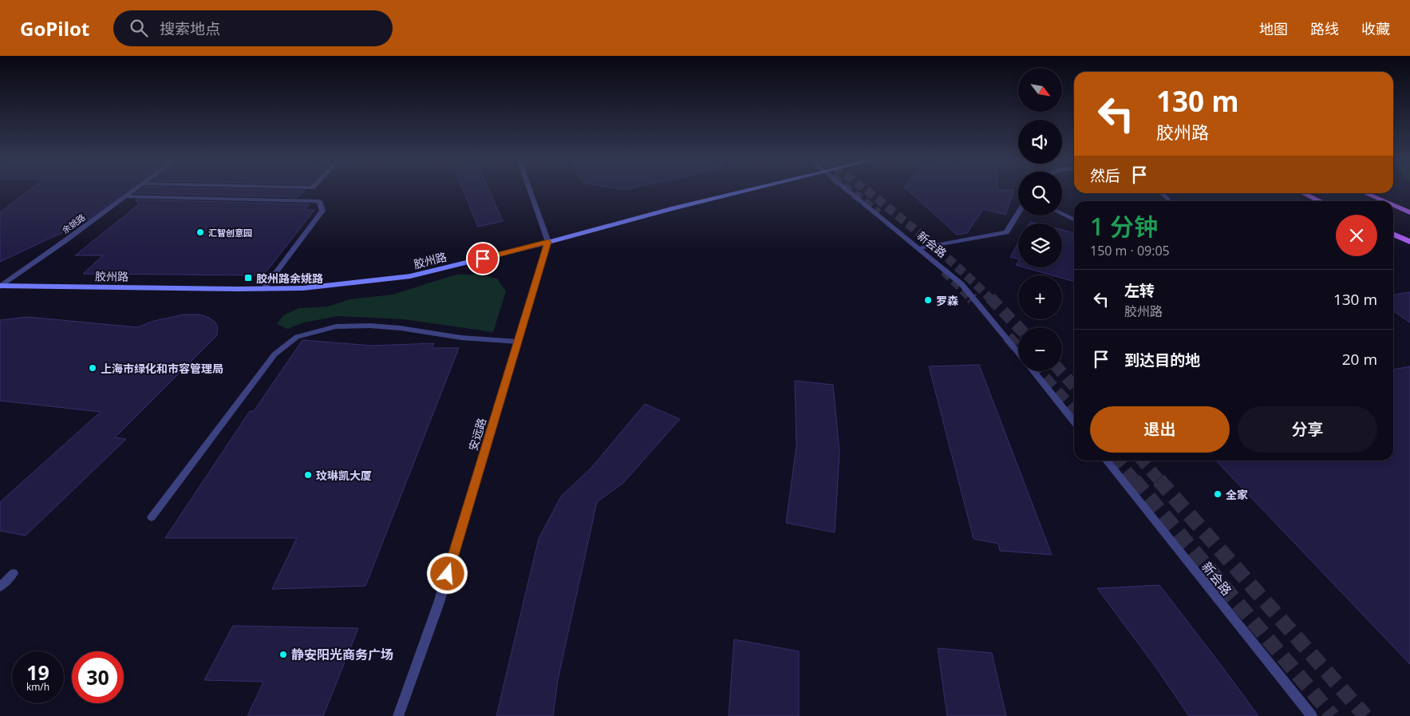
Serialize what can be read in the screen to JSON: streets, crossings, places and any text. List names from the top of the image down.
{
  "streets": {
    "street": [
      "余姚路",
      "新会路",
      "胶州路",
      "安远路"
    ]
  },
  "crossings": [
    ["余姚路", "胶州路"],
    ["胶州路", "安远路"]
  ],
  "places": {
    "other": [
      "汇智创意园",
      "罗森",
      "上海市绿化和市容管理局",
      "玟琳凯大厦",
      "全家",
      "静安阳光商务广场"
    ],
    "transit": ["胶州路余姚路"]
  },
  "north": "bottom right",
  "page": {
    "header": "GoPilot",
    "search": "搜索地点",
    "nav": ["地图", "路线", "收藏"],
    "map_buttons": ["+", "−"],
    "turn": ["130 m", "胶州路"],
    "then": "然后",
    "heading": ["1 分钟", "150 m · 09:05"],
    "list": [
      {
        "name": "左转",
        "note": "胶州路",
        "value": "130 m"
      },
      {
        "name": "到达目的地",
        "value": "20 m"
      }
    ],
    "buttons": ["退出", "分享"],
    "speed": "19 km/h",
    "limit": "30"
  }
}
